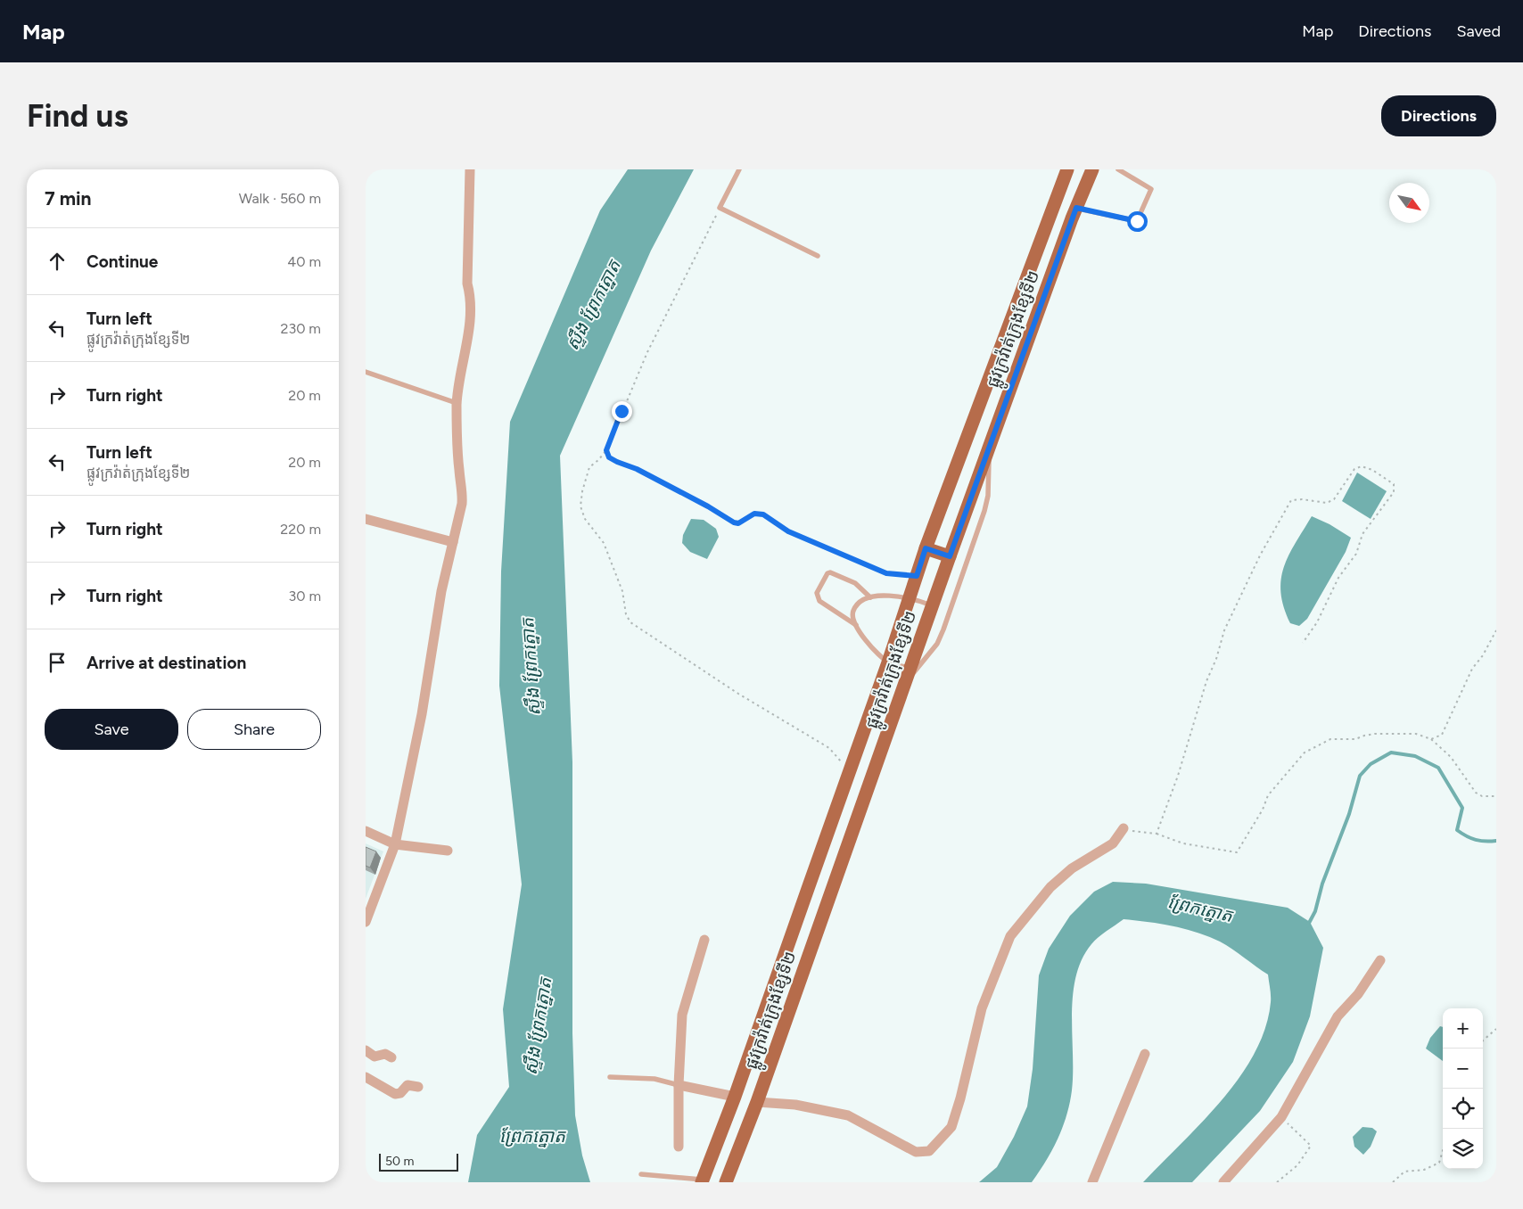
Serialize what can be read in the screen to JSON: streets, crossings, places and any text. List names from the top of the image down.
{
  "streets": {
    "main road": ["ផ្លូវក្រវ៉ាត់ក្រុងខ្សែទី២"]
  },
  "water": ["ស្ទឹង ព្រែកត្នោត", "ព្រែកត្នោត"],
  "scale_bar": "50 m",
  "north": "bottom right",
  "page": {
    "header": "Map",
    "nav": ["Map", "Directions", "Saved"],
    "buttons": [
      "Directions",
      ["Save", "Share"]
    ],
    "title": "Find us",
    "heading": ["7 min", "Walk · 560 m"],
    "list": [
      ["Continue", "40 m"],
      ["Turn left", "ផ្លូវក្រវ៉ាត់ក្រុងខ្សែទី២", "230 m"],
      ["Turn right", "20 m"],
      ["Turn left", "ផ្លូវក្រវ៉ាត់ក្រុងខ្សែទី២", "20 m"],
      ["Turn right", "220 m"],
      ["Turn right", "30 m"],
      "Arrive at destination"
    ],
    "map_buttons": ["+", "−"],
    "scale": "50 m"
  }
}
